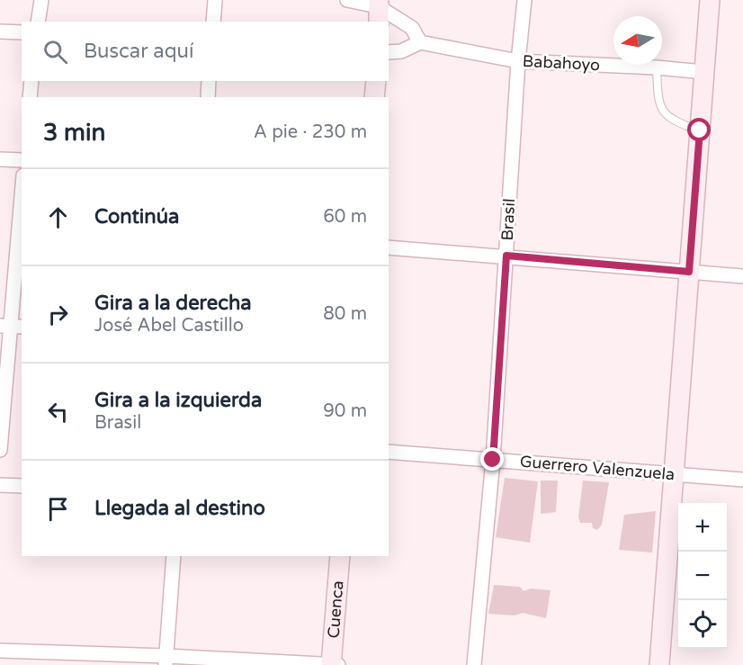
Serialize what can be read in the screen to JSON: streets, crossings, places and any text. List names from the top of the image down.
{
  "streets": {
    "main road": ["Cuenca"],
    "street": ["Babahoyo", "Brasil", "Guerrero Valenzuela"]
  },
  "crossings": [
    ["Babahoyo", "Brasil"],
    ["Brasil", "Guerrero Valenzuela"]
  ],
  "north": "left",
  "page": {
    "search": "Buscar aquí",
    "heading": ["3 min", "A pie · 230 m"],
    "list": [
      ["Continúa", "60 m"],
      ["Gira a la derecha", "José Abel Castillo", "80 m"],
      ["Gira a la izquierda", "Brasil", "90 m"],
      "Llegada al destino"
    ],
    "map_buttons": ["+", "−"]
  }
}
